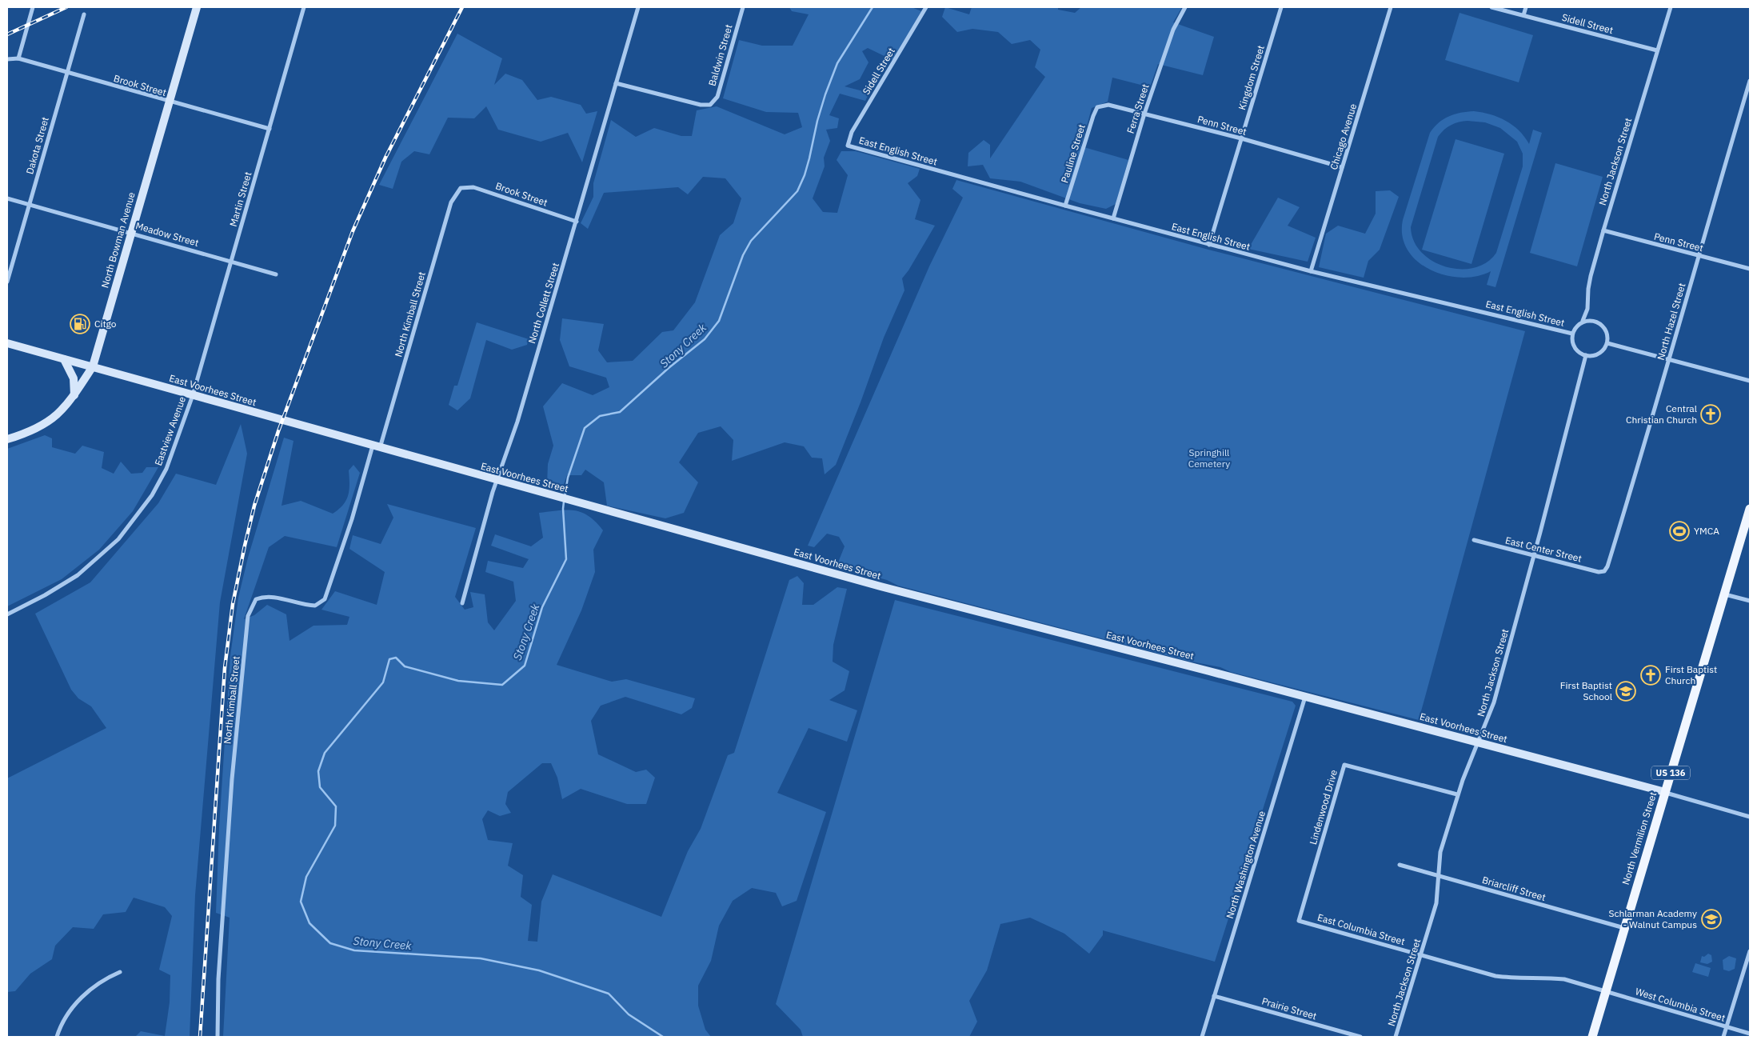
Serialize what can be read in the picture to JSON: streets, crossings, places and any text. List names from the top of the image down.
{
  "streets": {
    "main road": [
      "North Bowman Avenue",
      "East Voorhees Street",
      "US 136",
      "North Vermilion Street"
    ],
    "street": [
      "Sidell Street",
      "Baldwin Street",
      "Kingdom Street",
      "Brook Street",
      "Ferra Street",
      "Penn Street",
      "Chicago Avenue",
      "Dakota Street",
      "East English Street",
      "Pauline Street",
      "North Jackson Street",
      "Martin Street",
      "Meadow Street",
      "North Collett Street",
      "North Kimball Street",
      "North Hazel Street",
      "Eastview Avenue",
      "East Center Street",
      "Lindenwood Drive",
      "North Washington Avenue",
      "Briarcliff Street",
      "East Columbia Street",
      "West Columbia Street",
      "Prairie Street"
    ]
  },
  "crossings": [
    ["Sidell Street", "East English Street"],
    ["Sidell Street", "North Jackson Street"],
    ["Baldwin Street", "North Collett Street"],
    ["Kingdom Street", "Penn Street"],
    ["Kingdom Street", "East English Street"],
    ["Brook Street", "Dakota Street"],
    ["Brook Street", "Martin Street"],
    ["Brook Street", "North Bowman Avenue"],
    ["Brook Street", "North Collett Street"],
    ["Brook Street", "North Kimball Street"],
    ["Ferra Street", "Penn Street"],
    ["Ferra Street", "East English Street"],
    ["Penn Street", "Chicago Avenue"],
    ["Penn Street", "Pauline Street"],
    ["Penn Street", "North Jackson Street"],
    ["Penn Street", "North Hazel Street"],
    ["Chicago Avenue", "East English Street"],
    ["Dakota Street", "Meadow Street"],
    ["East English Street", "Pauline Street"],
    ["East English Street", "North Jackson Street"],
    ["North Jackson Street", "East Voorhees Street"],
    ["North Jackson Street", "East Center Street"],
    ["North Jackson Street", "Lindenwood Drive"],
    ["North Jackson Street", "Briarcliff Street"],
    ["North Jackson Street", "East Columbia Street"],
    ["Martin Street", "Meadow Street"],
    ["Martin Street", "East Voorhees Street"],
    ["Martin Street", "Eastview Avenue"],
    ["Meadow Street", "North Bowman Avenue"],
    ["North Bowman Avenue", "East Voorhees Street"],
    ["North Collett Street", "East Voorhees Street"],
    ["North Kimball Street", "East Voorhees Street"],
    ["North Hazel Street", "East Center Street"],
    ["East Voorhees Street", "Eastview Avenue"],
    ["East Voorhees Street", "North Vermilion Street"],
    ["East Voorhees Street", "North Washington Avenue"],
    ["Lindenwood Drive", "East Columbia Street"],
    ["North Vermilion Street", "Briarcliff Street"],
    ["North Vermilion Street", "East Columbia Street"],
    ["North Vermilion Street", "West Columbia Street"],
    ["North Washington Avenue", "Prairie Street"],
    ["East Columbia Street", "West Columbia Street"]
  ],
  "water": ["Stony Creek"],
  "parks": ["Springhill Cemetery"],
  "places": {
    "fuel station": ["Citgo"],
    "church": ["Central Christian Church", "First Baptist Church"],
    "sports": ["YMCA"],
    "school or university": ["First Baptist School", "Schlarman Academy - Walnut Campus"]
  }
}
